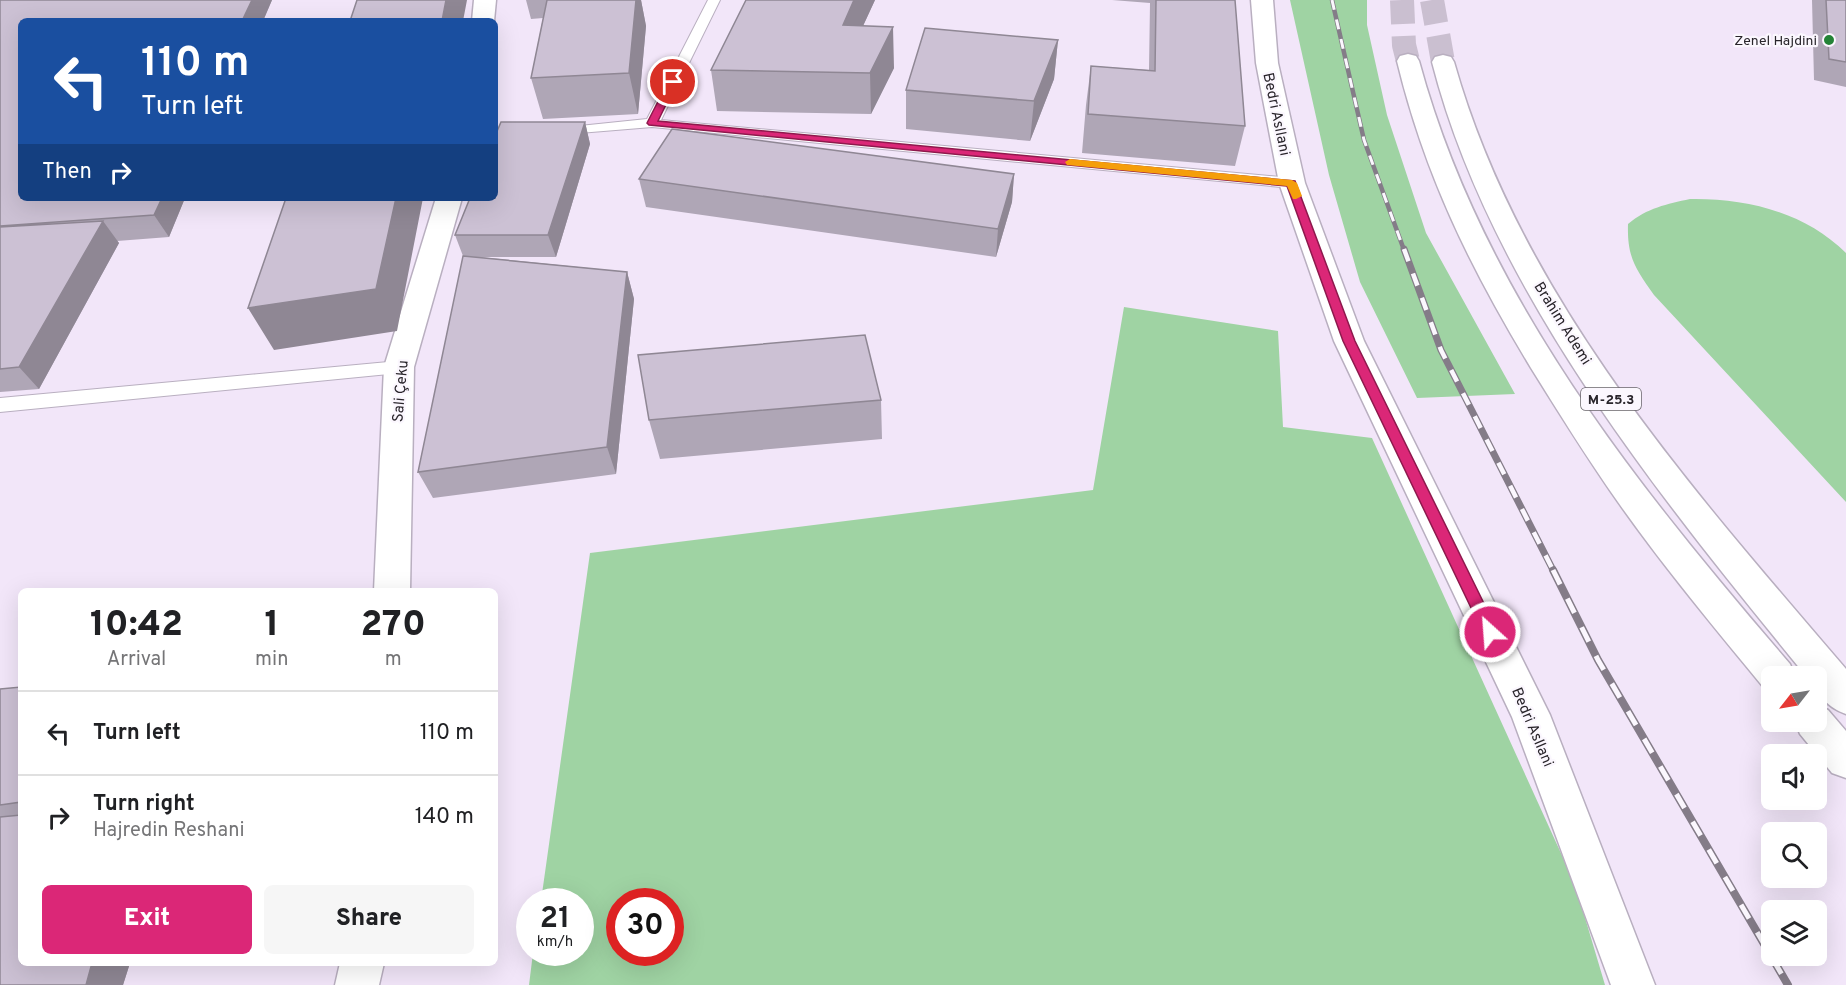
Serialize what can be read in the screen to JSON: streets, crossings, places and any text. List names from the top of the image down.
{
  "streets": {
    "street": [
      "Bedri Asllani",
      "Brahim Ademi",
      "Sali Çeku",
      "M-25.3"
    ]
  },
  "places": ["Zenel Hajdini"],
  "north": "bottom left",
  "page": {
    "turn": ["110 m", "Turn left"],
    "then": "Then",
    "eta": [
      "10:42",
      "Arrival",
      "1",
      "min",
      "270",
      "m"
    ],
    "list": [
      {
        "name": "Turn left",
        "value": "110 m"
      },
      {
        "name": "Turn right",
        "note": "Hajredin Reshani",
        "value": "140 m"
      }
    ],
    "buttons": ["Exit", "Share"],
    "speed": "21 km/h",
    "limit": "30"
  }
}
